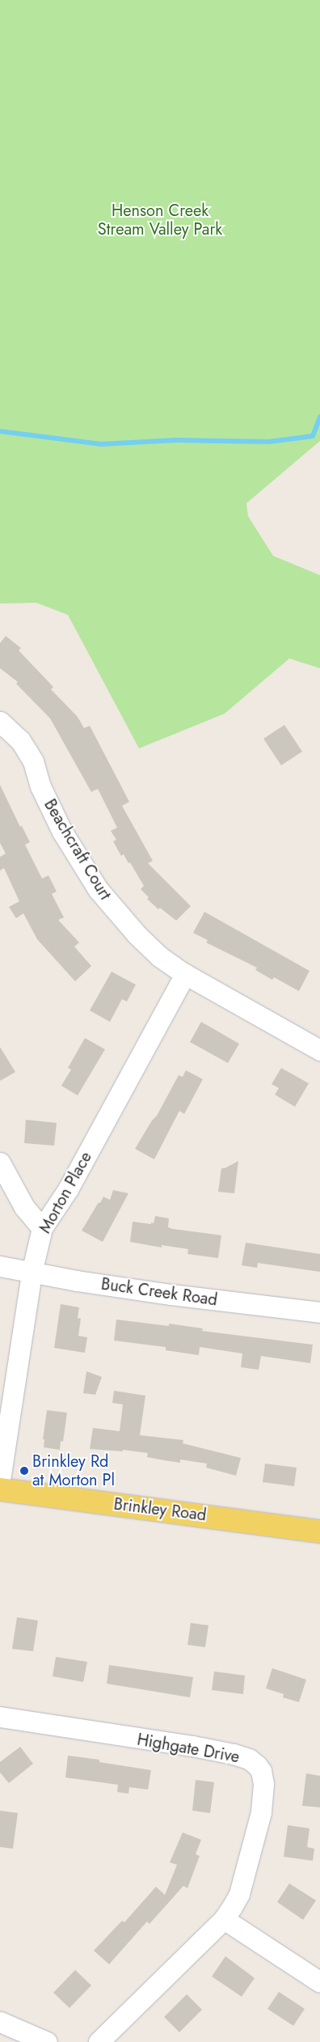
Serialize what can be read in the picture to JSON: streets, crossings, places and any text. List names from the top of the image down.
{
  "streets": {
    "main road": ["Brinkley Road"],
    "street": [
      "Beachcraft Court",
      "Morton Place",
      "Buck Creek Road",
      "Highgate Drive"
    ]
  },
  "crossings": [
    ["Beachcraft Court", "Morton Place"],
    ["Morton Place", "Buck Creek Road"]
  ],
  "parks": ["Henson Creek Stream Valley Park"],
  "places": ["Brinkley Rd at Morton Pl"]
}
